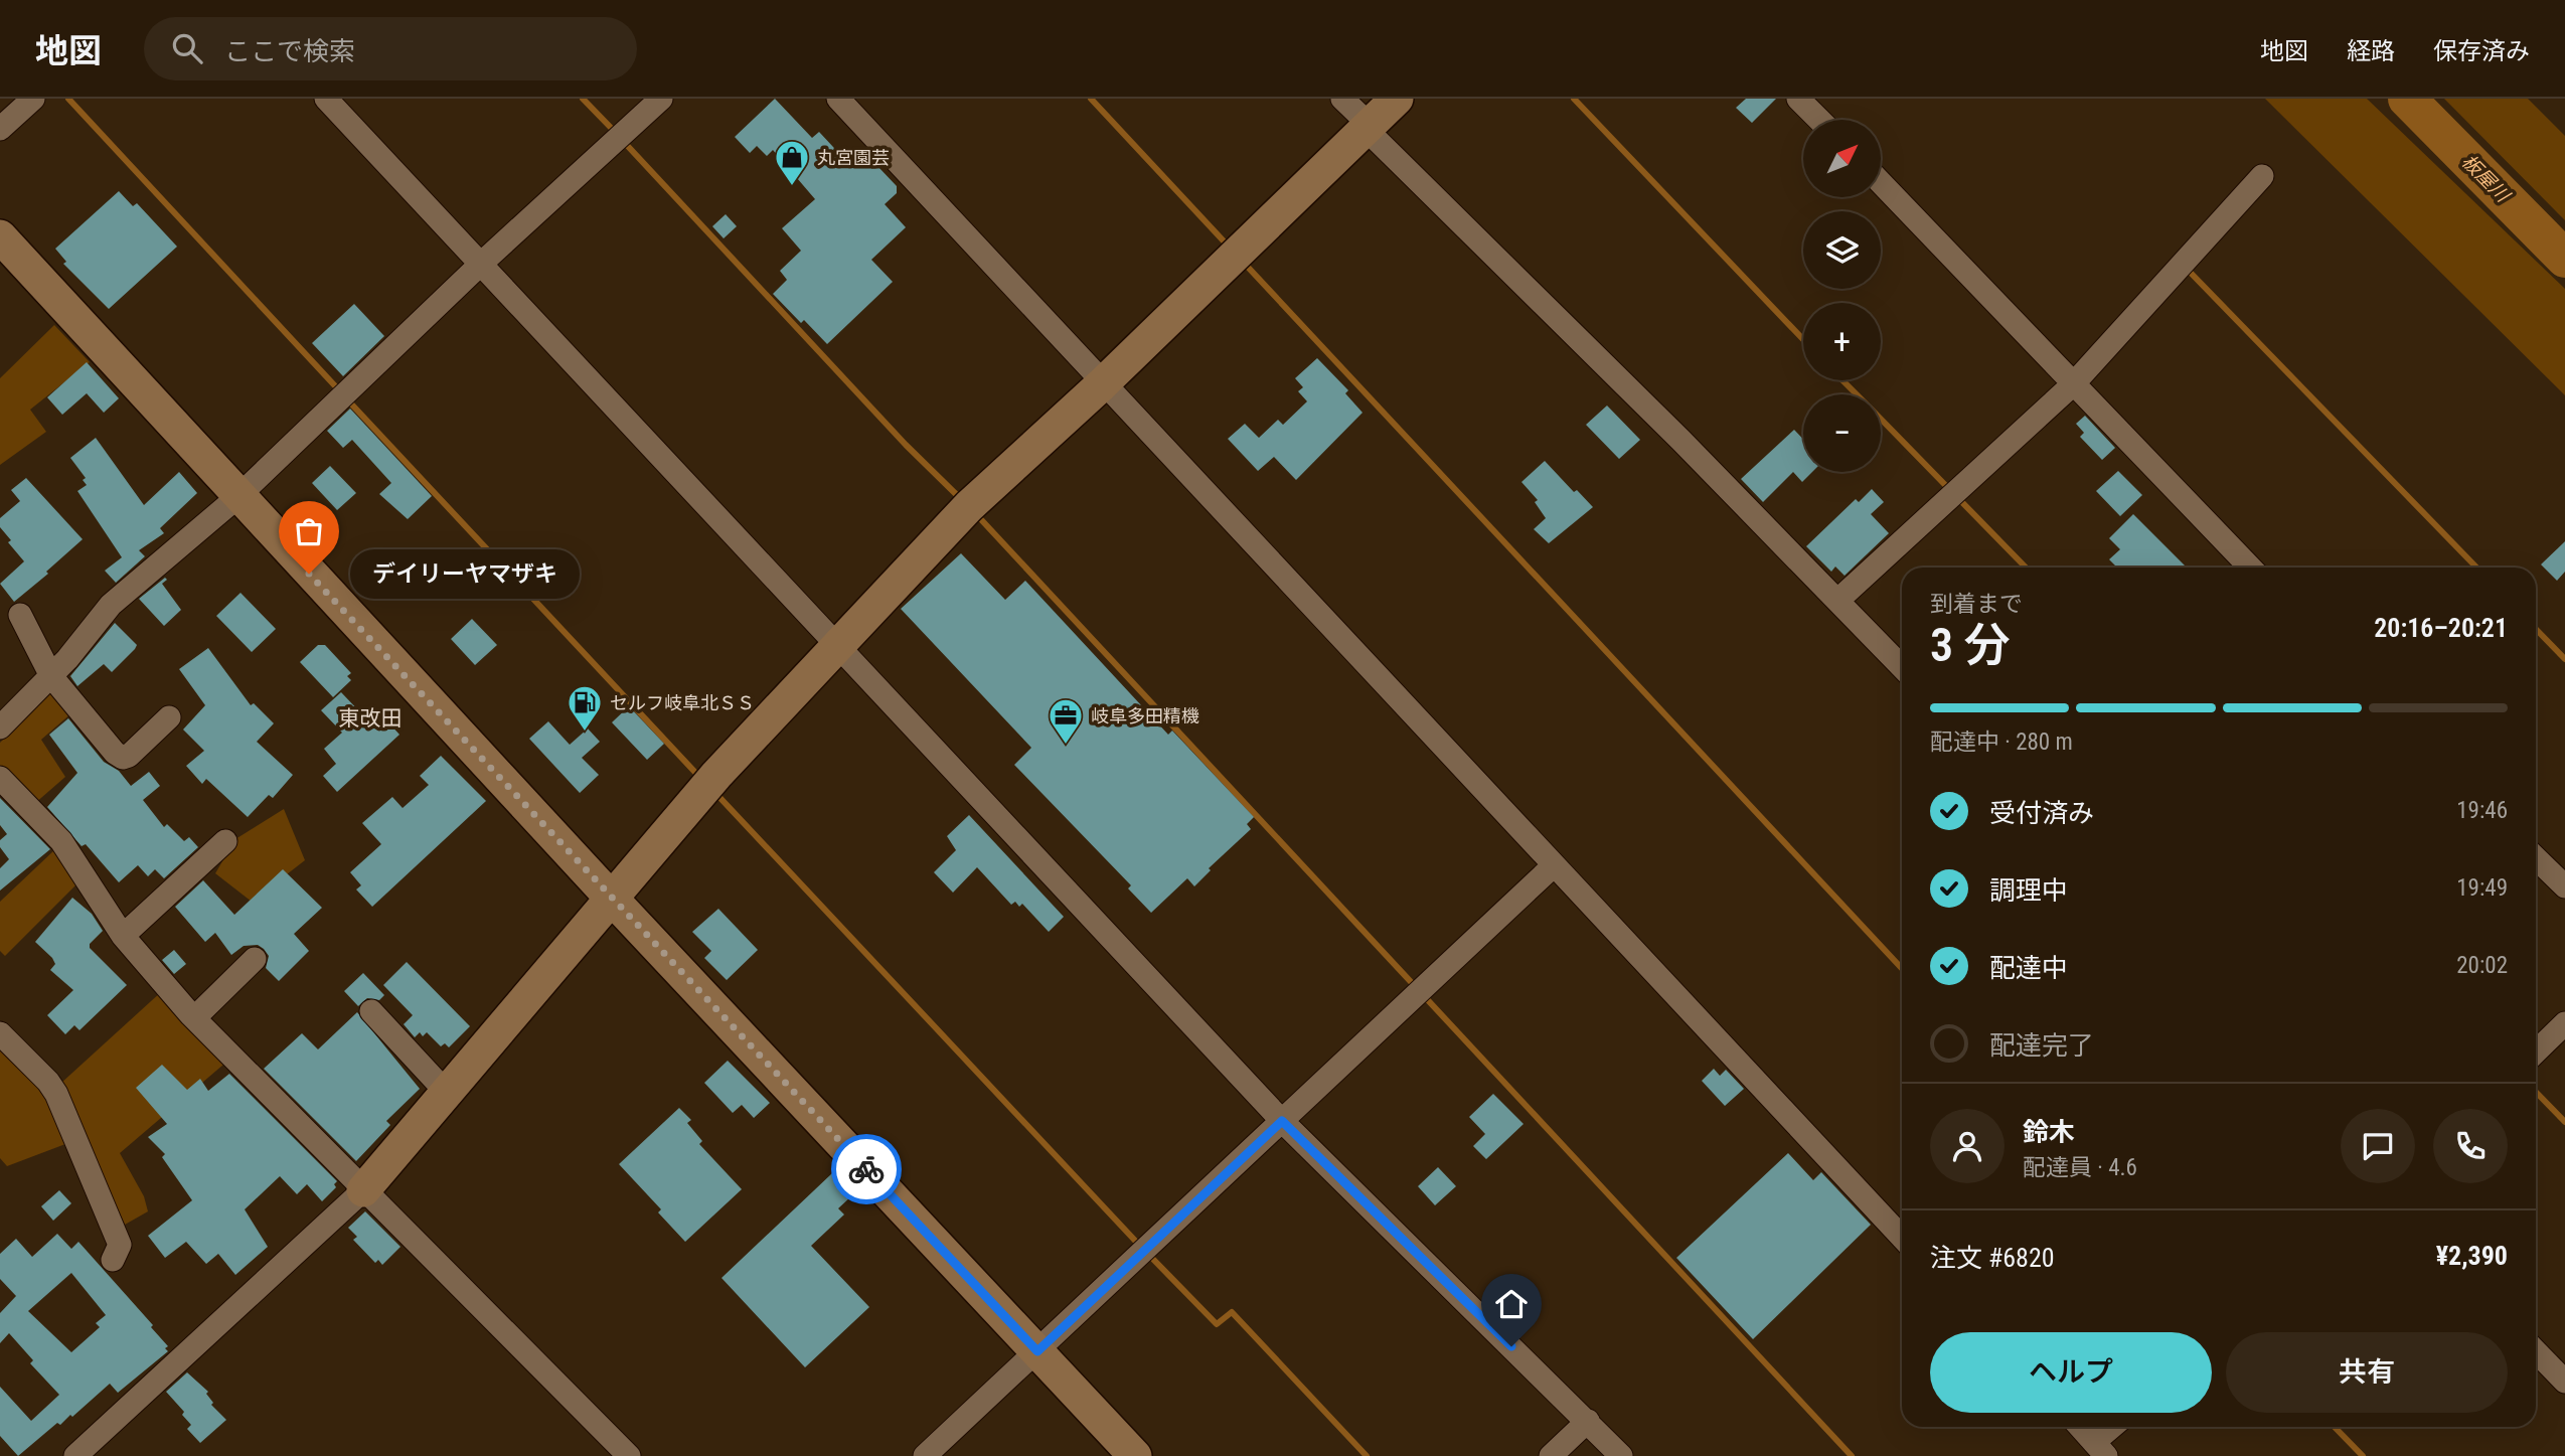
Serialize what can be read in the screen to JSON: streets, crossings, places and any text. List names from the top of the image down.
{
  "districts": ["東改田"],
  "water": ["板屋川"],
  "places": {
    "shop": ["丸宮園芸"],
    "other": ["デイリーヤマザキ"],
    "fuel station": ["セルフ岐阜北ＳＳ"],
    "office": ["岐阜多田精機"]
  },
  "north": "top right",
  "page": {
    "header": "地図",
    "search": "ここで検索",
    "nav": ["地図", "経路", "保存済み"],
    "map_buttons": ["+", "−"],
    "bubble": "デイリーヤマザキ",
    "heading": ["3 分", "到着まで", "20:16–20:21"],
    "panel": [
      "鈴木",
      "配達員 · 4.6",
      "注文 #6820",
      "¥2,390"
    ],
    "bar": "配達中 · 280 m",
    "list": [
      ["受付済み", "19:46"],
      ["調理中", "19:49"],
      ["配達中", "20:02"],
      "配達完了"
    ],
    "buttons": ["ヘルプ", "共有"]
  }
}
